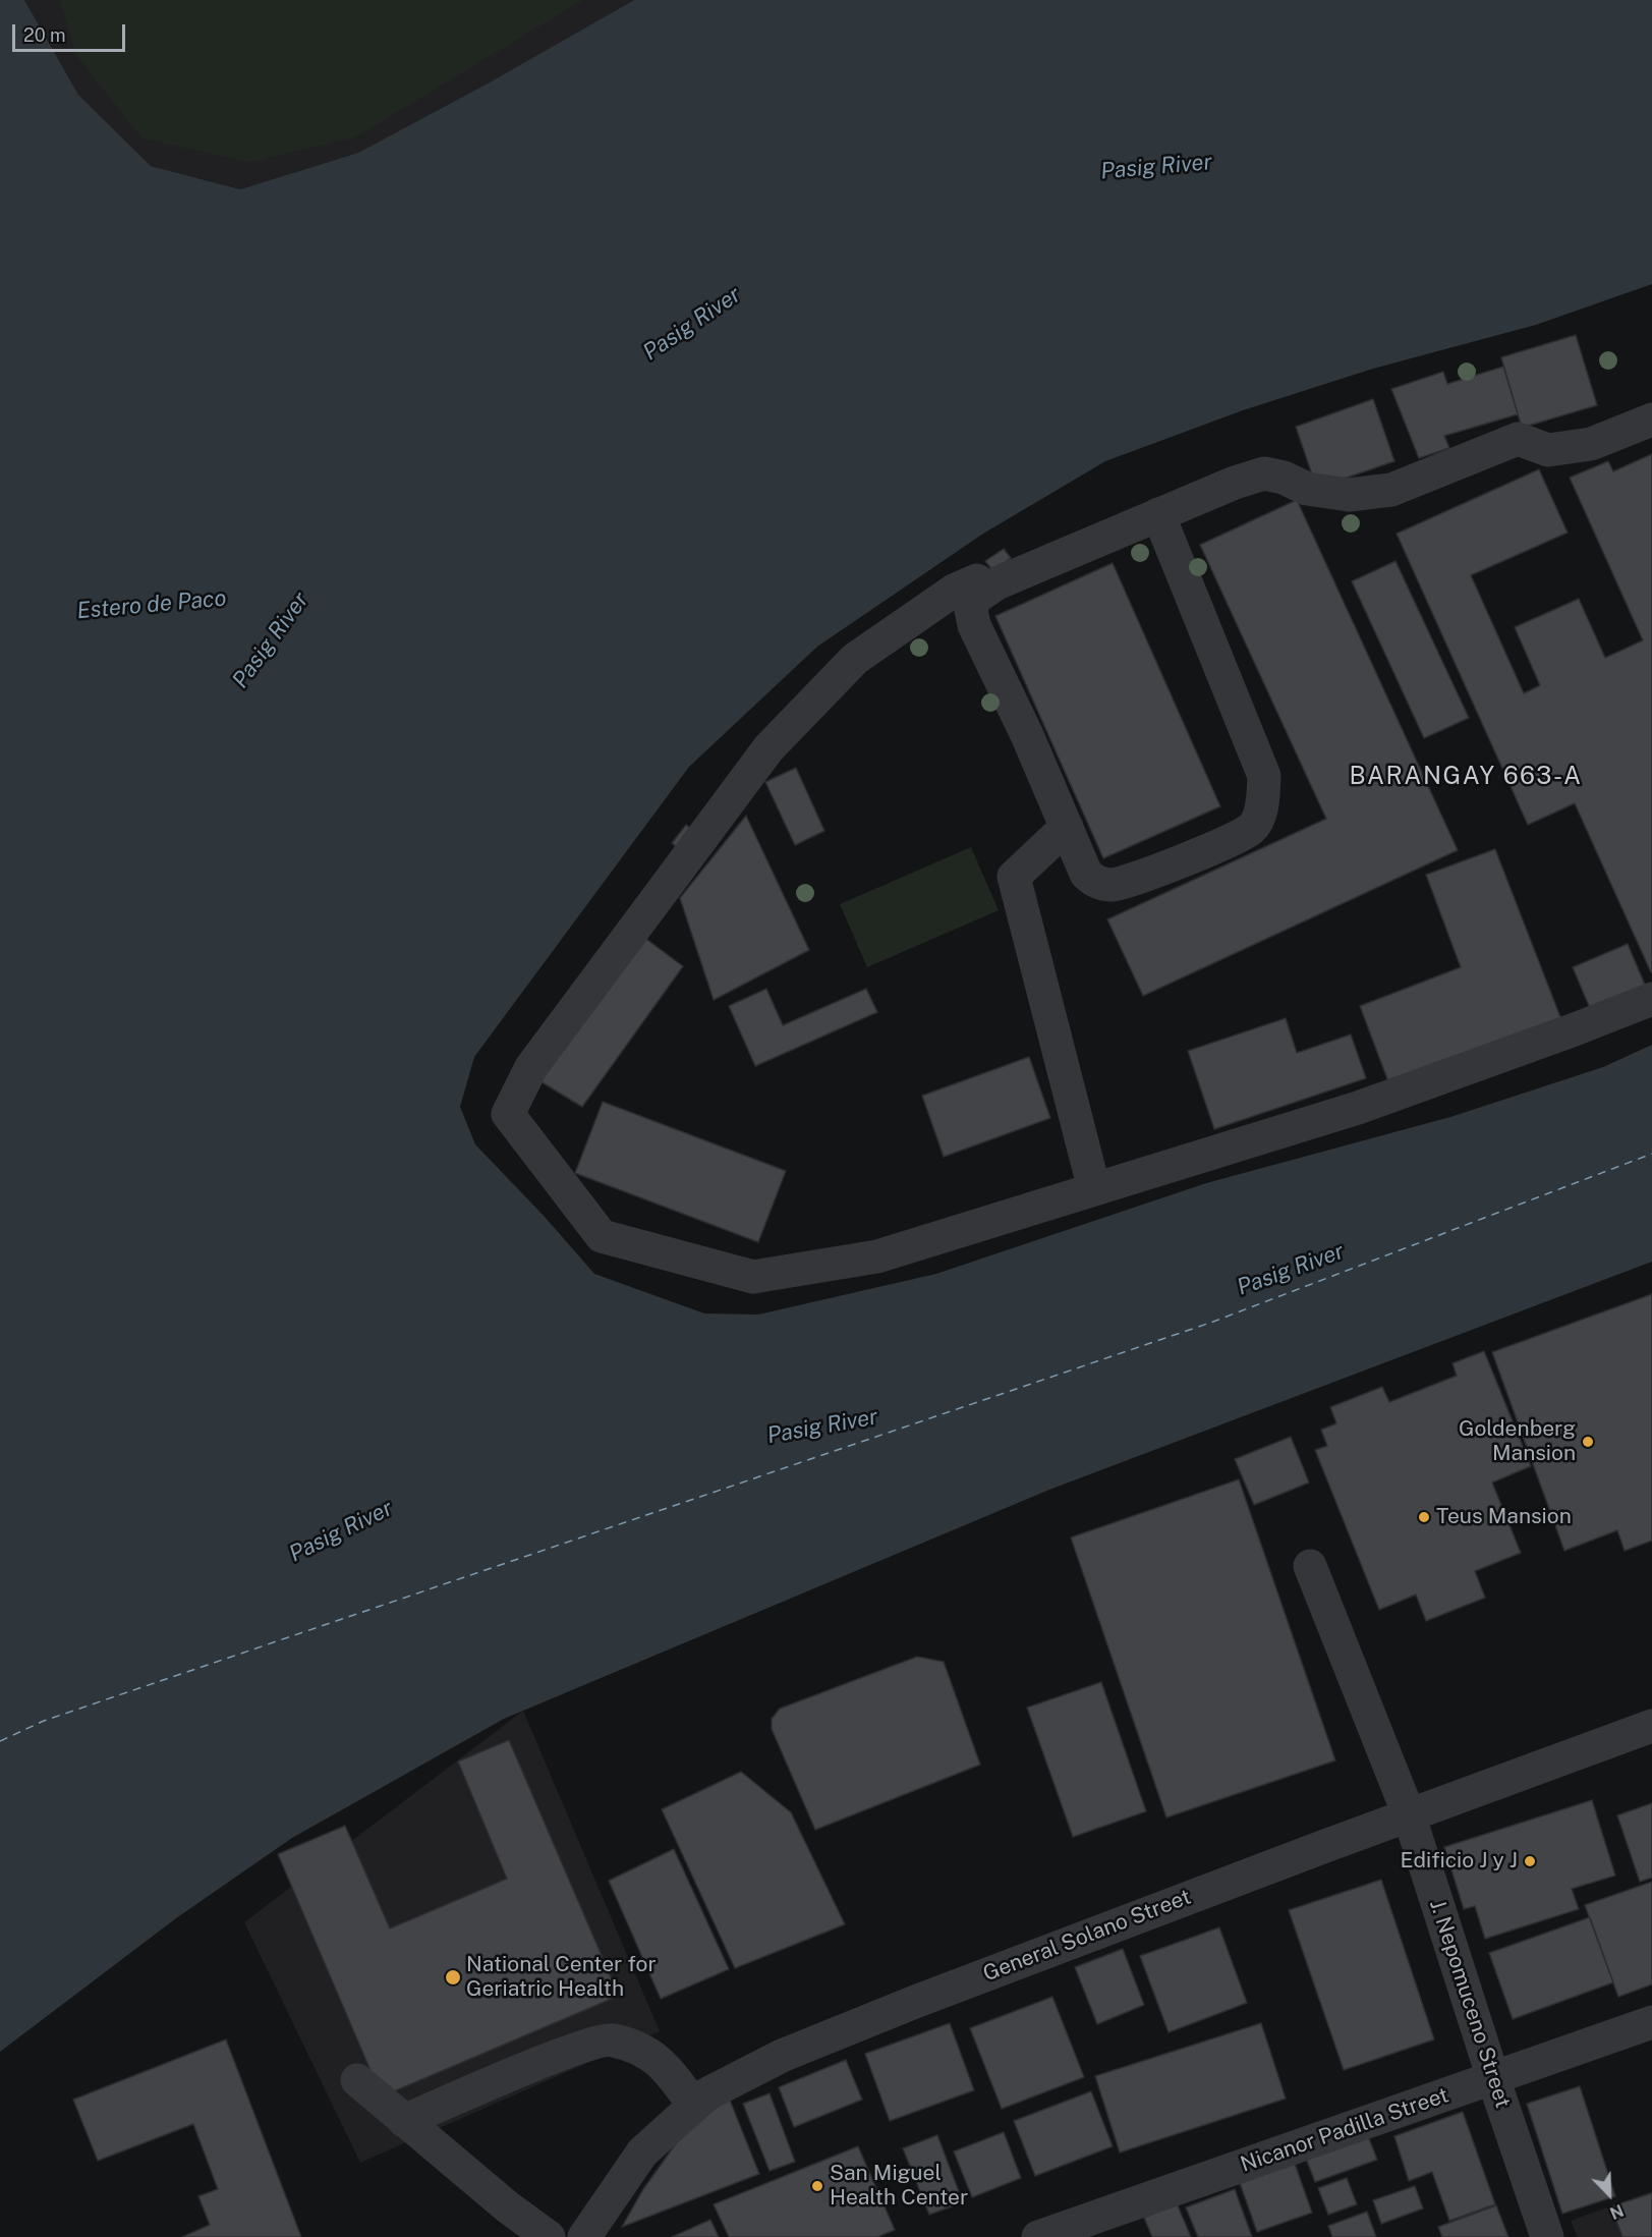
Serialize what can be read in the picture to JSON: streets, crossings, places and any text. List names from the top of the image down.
{
  "streets": {
    "street": ["General Solano Street", "J. Nepomuceno Street", "Nicanor Padilla Street"]
  },
  "crossings": [
    ["General Solano Street", "J. Nepomuceno Street"],
    ["J. Nepomuceno Street", "Nicanor Padilla Street"]
  ],
  "districts": ["BARANGAY 663-A"],
  "water": ["Pasig River", "Estero de Paco"],
  "places": [
    "Goldenberg Mansion",
    "Teus Mansion",
    "Edificio J y J",
    "National Center for Geriatric Health",
    "San Miguel Health Center"
  ],
  "scale_bar": "20 m",
  "north": "bottom right"
}
